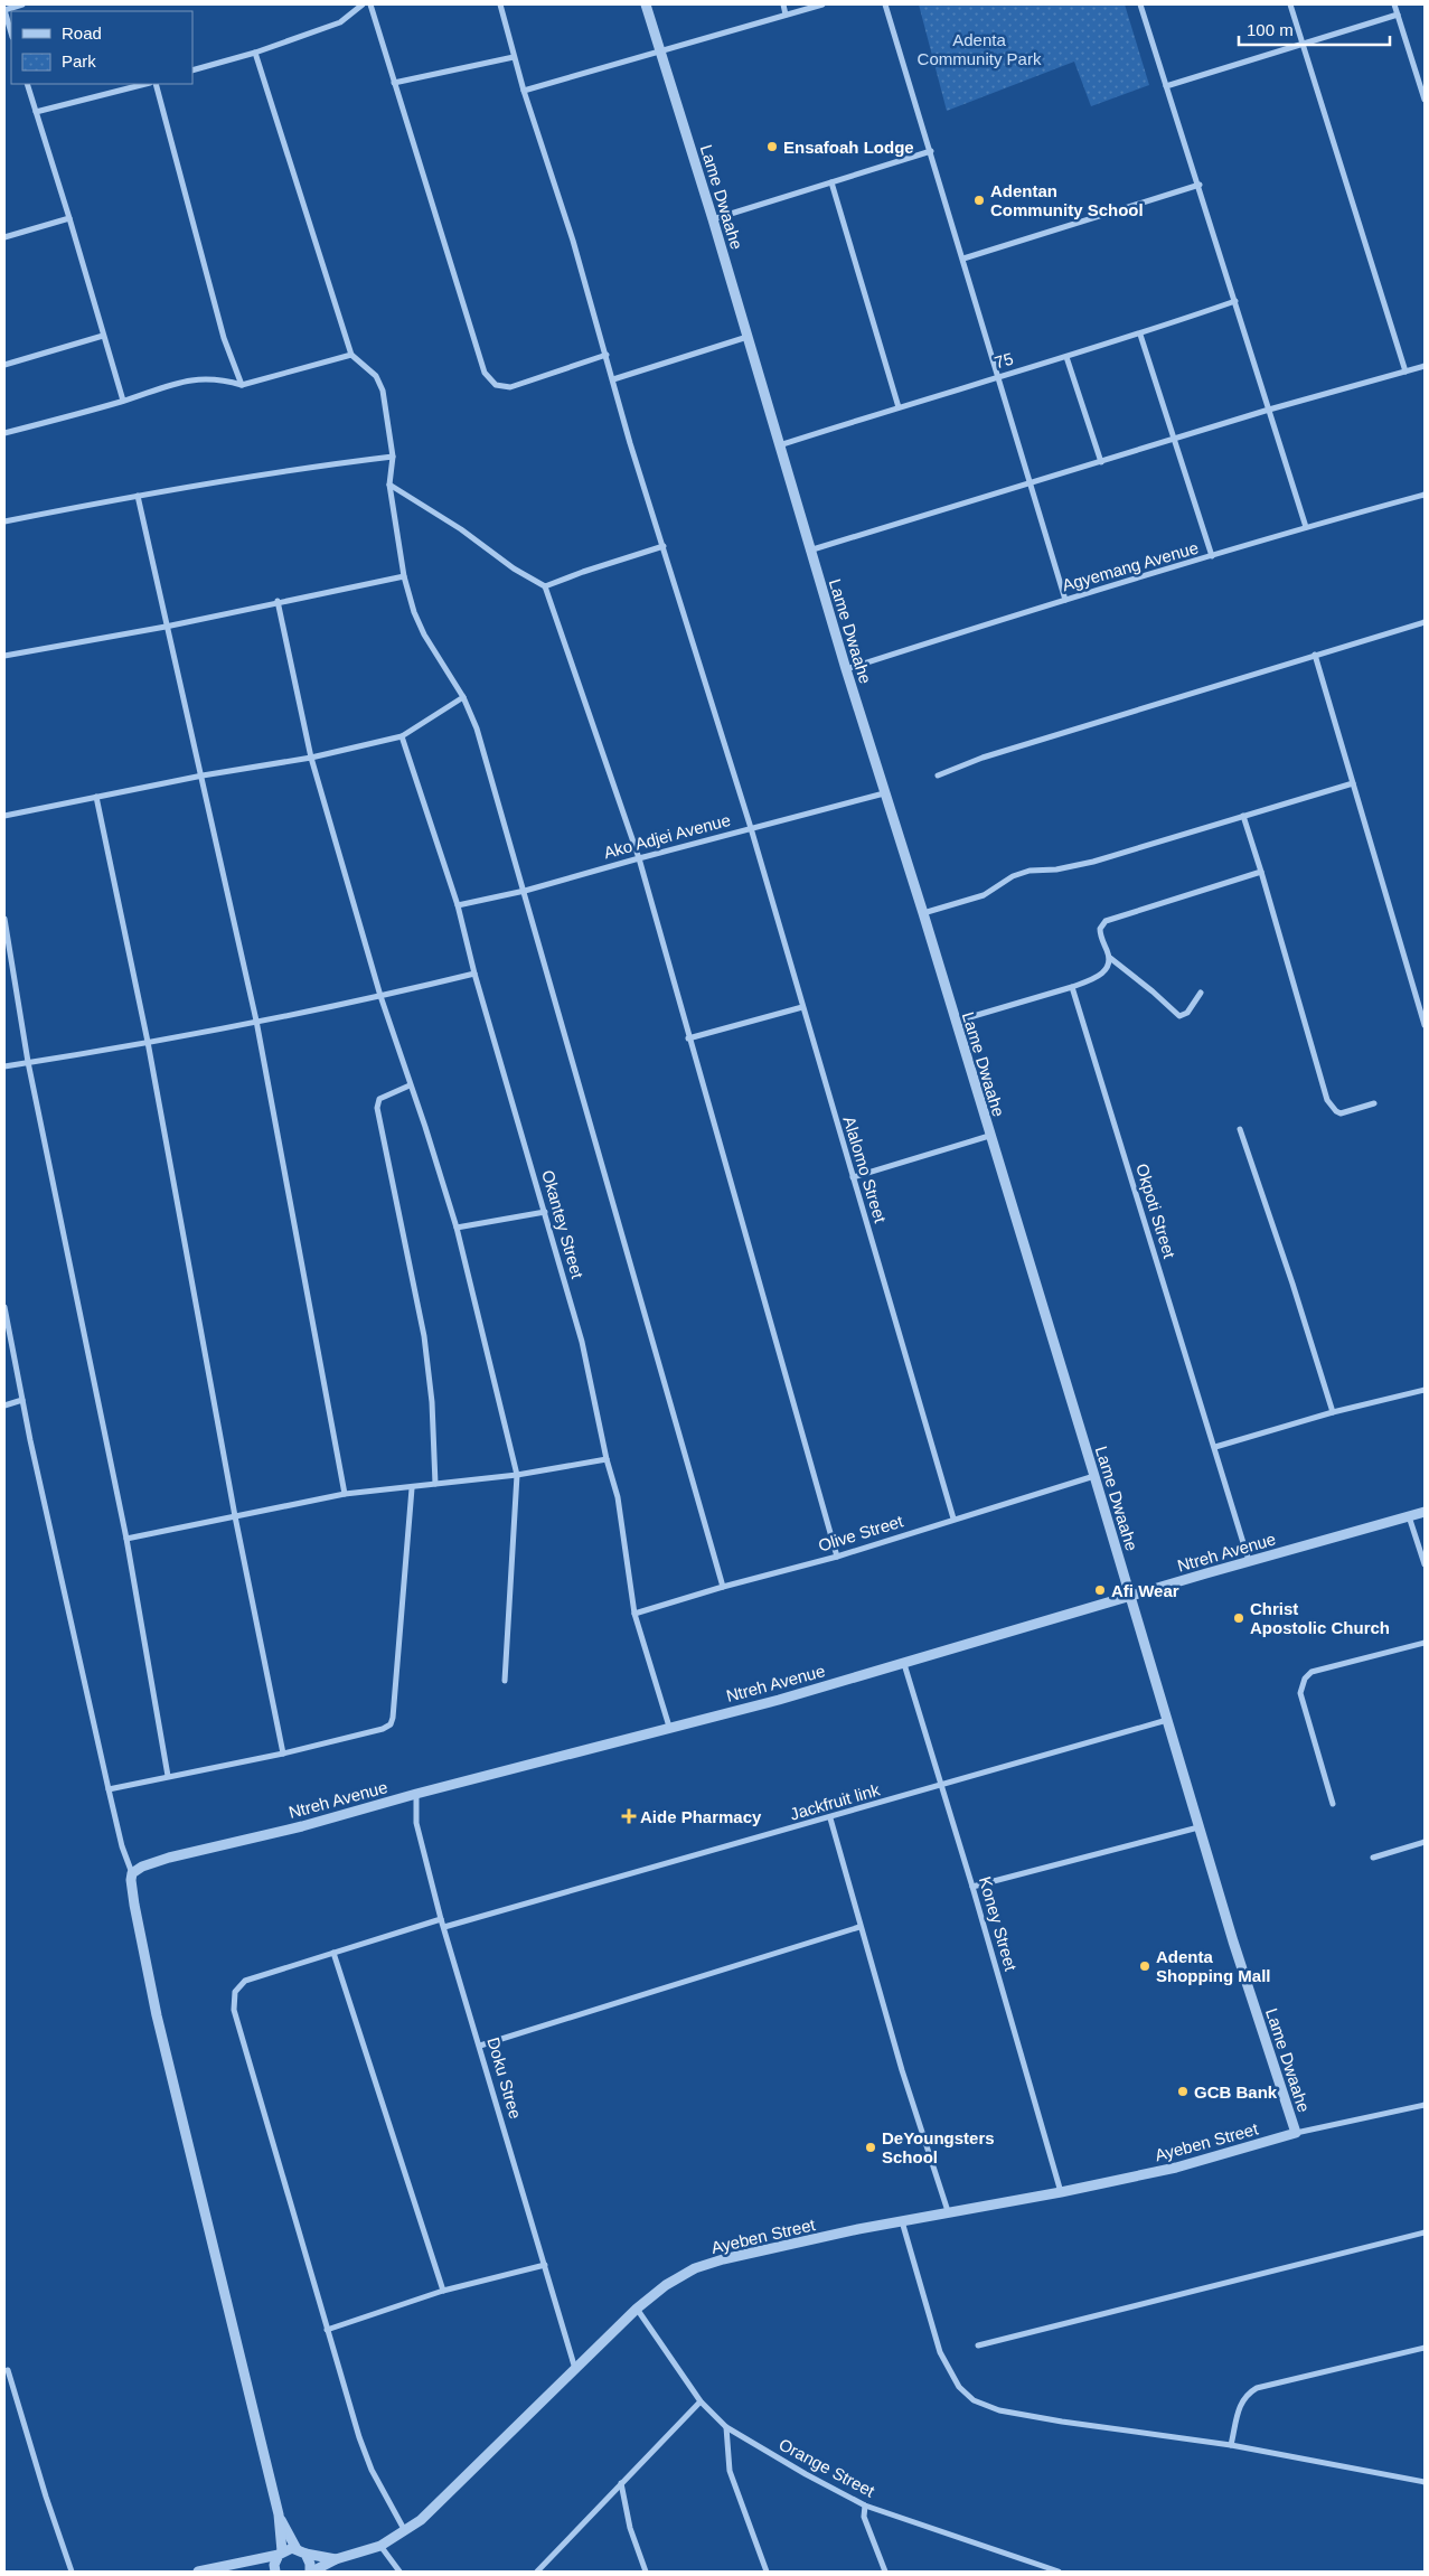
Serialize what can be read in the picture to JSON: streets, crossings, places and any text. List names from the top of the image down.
{
  "streets": {
    "street": [
      "Lame Dwaahe",
      "75",
      "Agyemang Avenue",
      "Ako Adjei Avenue",
      "Alalomo Street",
      "Okpoti Street",
      "Okantey Street",
      "Olive Street",
      "Ntreh Avenue",
      "Jackfruit link",
      "Koney Street",
      "Doku Stree",
      "Ayeben Street",
      "Orange Street"
    ]
  },
  "crossings": [
    ["Lame Dwaahe", "75"],
    ["Lame Dwaahe", "Agyemang Avenue"],
    ["Lame Dwaahe", "Ako Adjei Avenue"],
    ["Lame Dwaahe", "Olive Street"],
    ["Lame Dwaahe", "Ntreh Avenue"],
    ["Lame Dwaahe", "Jackfruit link"],
    ["Lame Dwaahe", "Ayeben Street"],
    ["Ako Adjei Avenue", "Alalomo Street"],
    ["Ako Adjei Avenue", "Okantey Street"],
    ["Alalomo Street", "Olive Street"],
    ["Okpoti Street", "Ntreh Avenue"],
    ["Okantey Street", "Olive Street"],
    ["Okantey Street", "Ntreh Avenue"],
    ["Ntreh Avenue", "Koney Street"],
    ["Ntreh Avenue", "Doku Stree"],
    ["Jackfruit link", "Koney Street"],
    ["Jackfruit link", "Doku Stree"],
    ["Koney Street", "Ayeben Street"],
    ["Doku Stree", "Ayeben Street"],
    ["Ayeben Street", "Orange Street"]
  ],
  "parks": ["Adenta Community Park"],
  "places": {
    "other": [
      "Ensafoah Lodge",
      "Adentan Community School",
      "Afi Wear",
      "Christ Apostolic Church",
      "Adenta Shopping Mall",
      "GCB Bank",
      "DeYoungsters School"
    ],
    "health": ["Aide Pharmacy"]
  },
  "legend": ["Road", "Park"],
  "scale_bar": "100 m"
}
